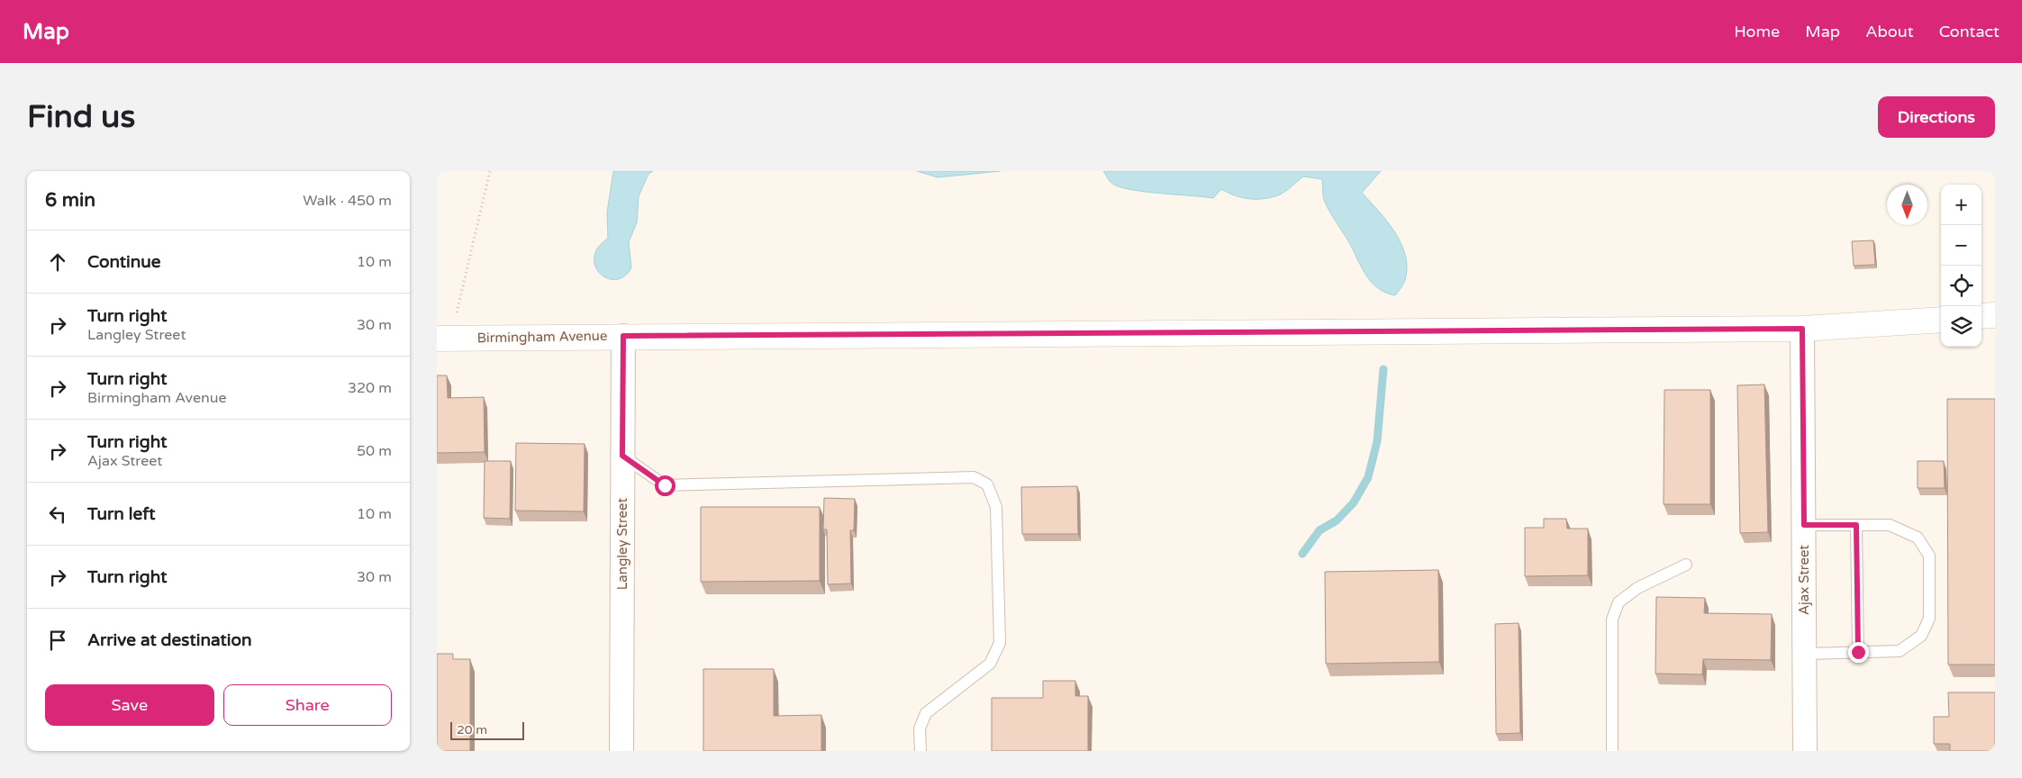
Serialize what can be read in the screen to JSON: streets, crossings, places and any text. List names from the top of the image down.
{
  "streets": {
    "main road": ["Birmingham Avenue"],
    "street": ["Langley Street", "Ajax Street"]
  },
  "crossings": [
    ["Birmingham Avenue", "Langley Street"],
    ["Birmingham Avenue", "Ajax Street"]
  ],
  "scale_bar": "20 m",
  "north": "bottom",
  "page": {
    "header": "Map",
    "nav": [
      "Home",
      "Map",
      "About",
      "Contact"
    ],
    "buttons": [
      "Directions",
      ["Save", "Share"]
    ],
    "title": "Find us",
    "heading": ["6 min", "Walk · 450 m"],
    "map_buttons": ["+", "−"],
    "list": [
      ["Continue", "10 m"],
      ["Turn right", "Langley Street", "30 m"],
      ["Turn right", "Birmingham Avenue", "320 m"],
      ["Turn right", "Ajax Street", "50 m"],
      ["Turn left", "10 m"],
      ["Turn right", "30 m"],
      "Arrive at destination"
    ],
    "scale": "20 m"
  }
}
